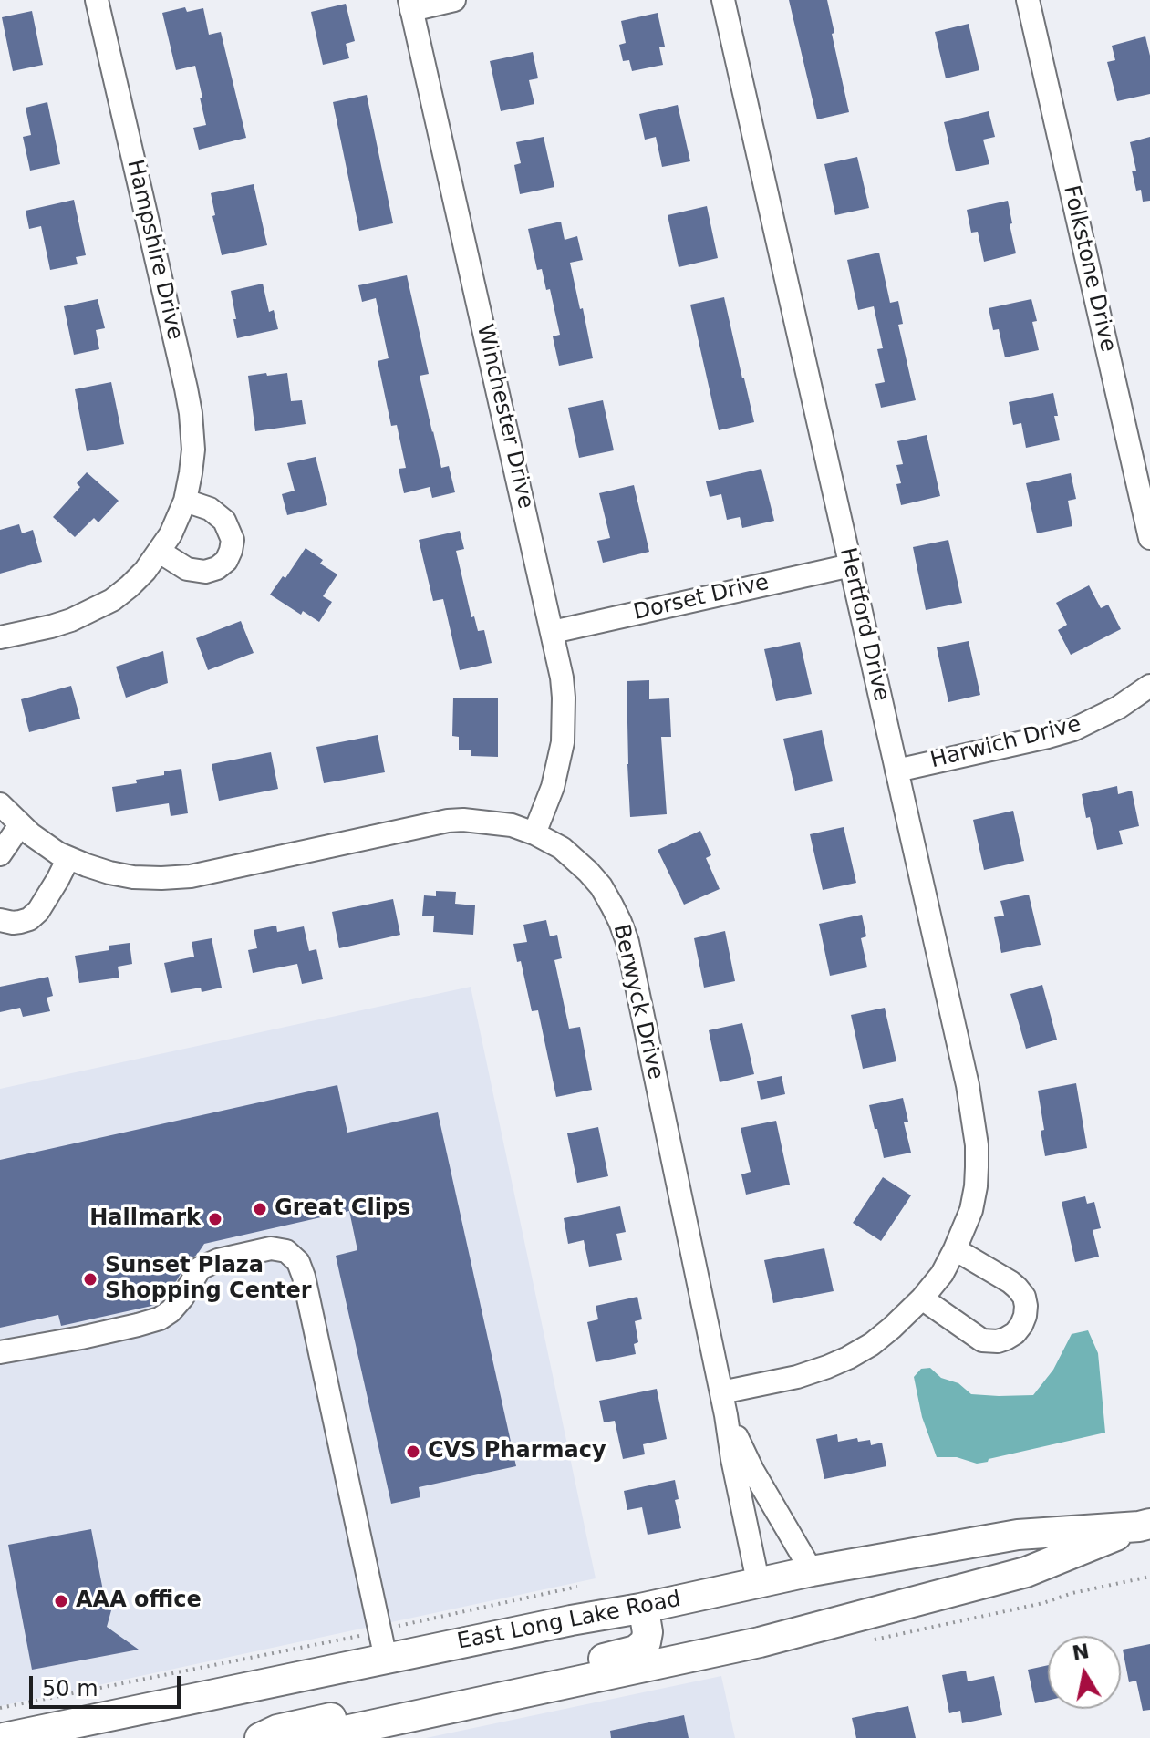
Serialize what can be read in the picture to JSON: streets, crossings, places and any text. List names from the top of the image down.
{
  "streets": {
    "main road": ["East Long Lake Road"],
    "street": [
      "Hampshire Drive",
      "Folkstone Drive",
      "Winchester Drive",
      "Dorset Drive",
      "Hertford Drive",
      "Harwich Drive",
      "Berwyck Drive"
    ]
  },
  "crossings": [
    ["Winchester Drive", "Dorset Drive"],
    ["Winchester Drive", "Berwyck Drive"],
    ["Dorset Drive", "Hertford Drive"],
    ["Hertford Drive", "Harwich Drive"],
    ["Hertford Drive", "Berwyck Drive"],
    ["Berwyck Drive", "East Long Lake Road"]
  ],
  "places": [
    "Great Clips",
    "Hallmark",
    "Sunset Plaza Shopping Center",
    "CVS Pharmacy",
    "AAA office"
  ],
  "scale_bar": "50 m",
  "north": "top"
}
